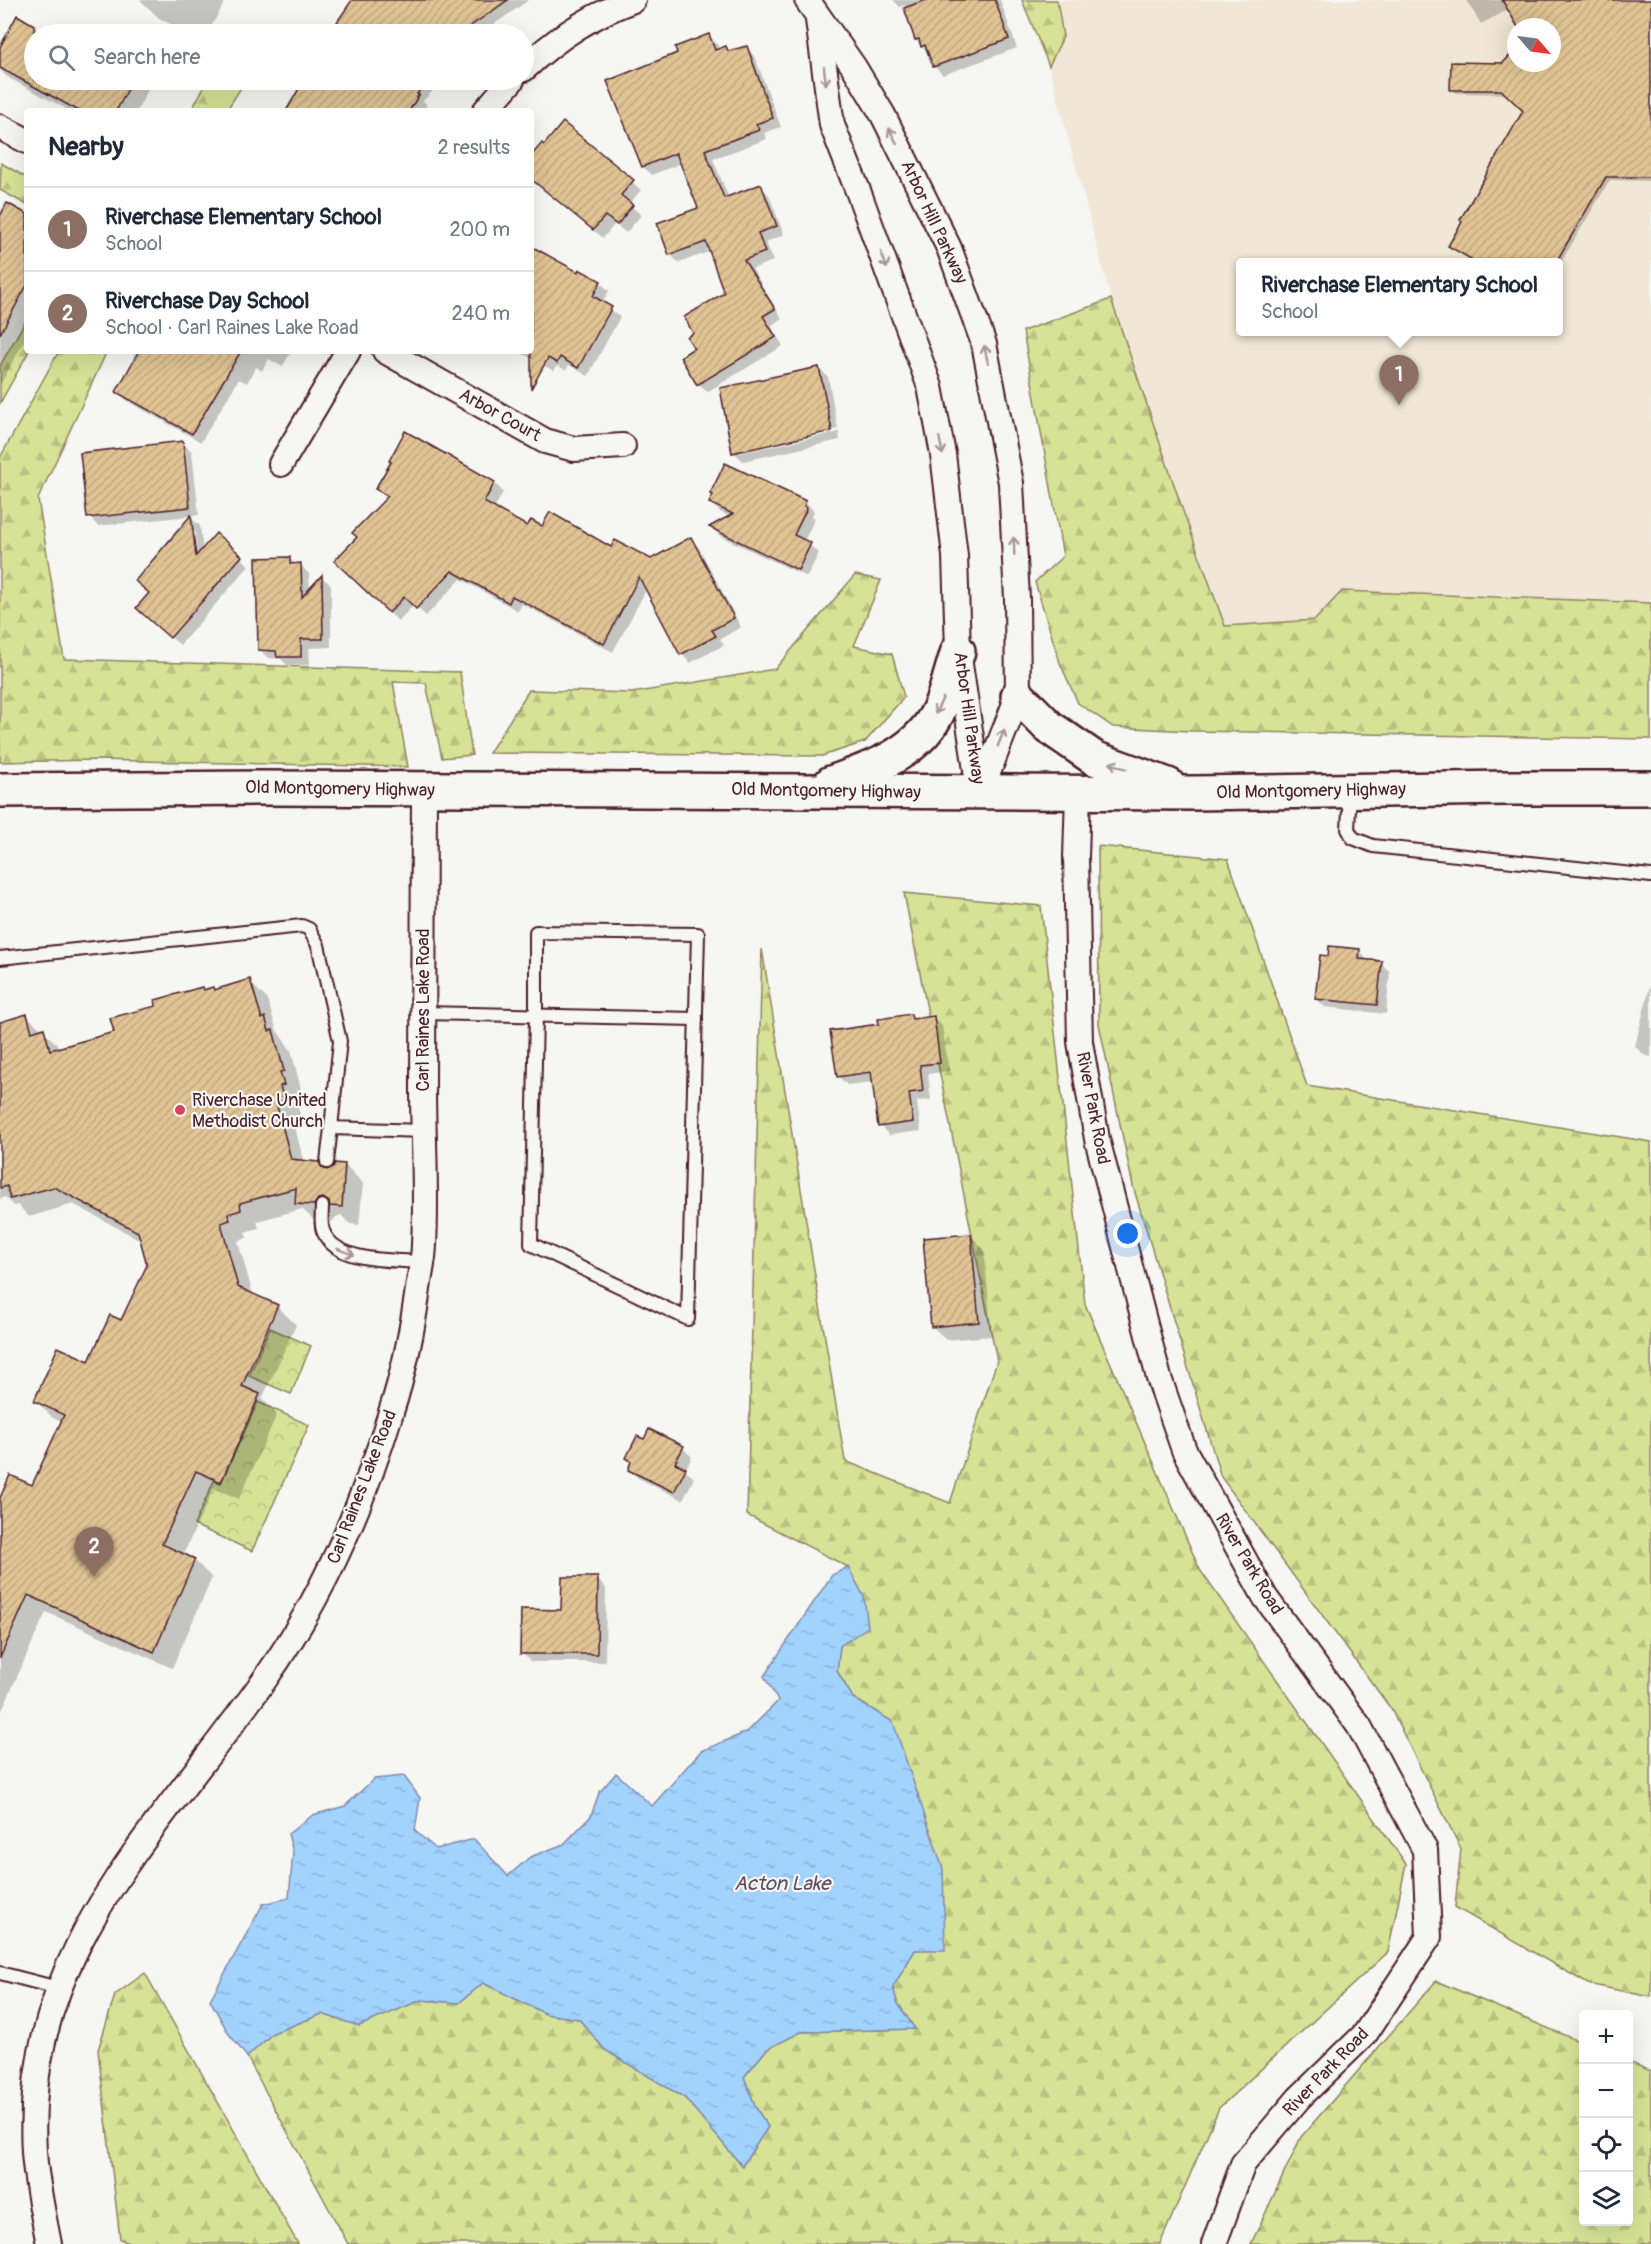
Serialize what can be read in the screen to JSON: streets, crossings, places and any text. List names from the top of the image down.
{
  "streets": {
    "street": [
      "Arbor Hill Parkway",
      "Arbor Court",
      "Old Montgomery Highway",
      "Carl Raines Lake Road",
      "River Park Road"
    ]
  },
  "crossings": [
    ["Arbor Hill Parkway", "Old Montgomery Highway"],
    ["Old Montgomery Highway", "Carl Raines Lake Road"],
    ["Old Montgomery Highway", "River Park Road"]
  ],
  "water": ["Acton Lake"],
  "places": ["Riverchase United Methodist Church"],
  "north": "bottom right",
  "page": {
    "search": "Search here",
    "heading": ["Nearby", "2 results"],
    "list": [
      {
        "mark": "1",
        "name": "Riverchase Elementary School",
        "note": "School",
        "value": "200 m"
      },
      {
        "mark": "2",
        "name": "Riverchase Day School",
        "note": "School · Carl Raines Lake Road",
        "value": "240 m"
      }
    ],
    "popup": ["Riverchase Elementary School", "School"],
    "pins": ["1", "2"],
    "map_buttons": ["+", "−"]
  }
}
